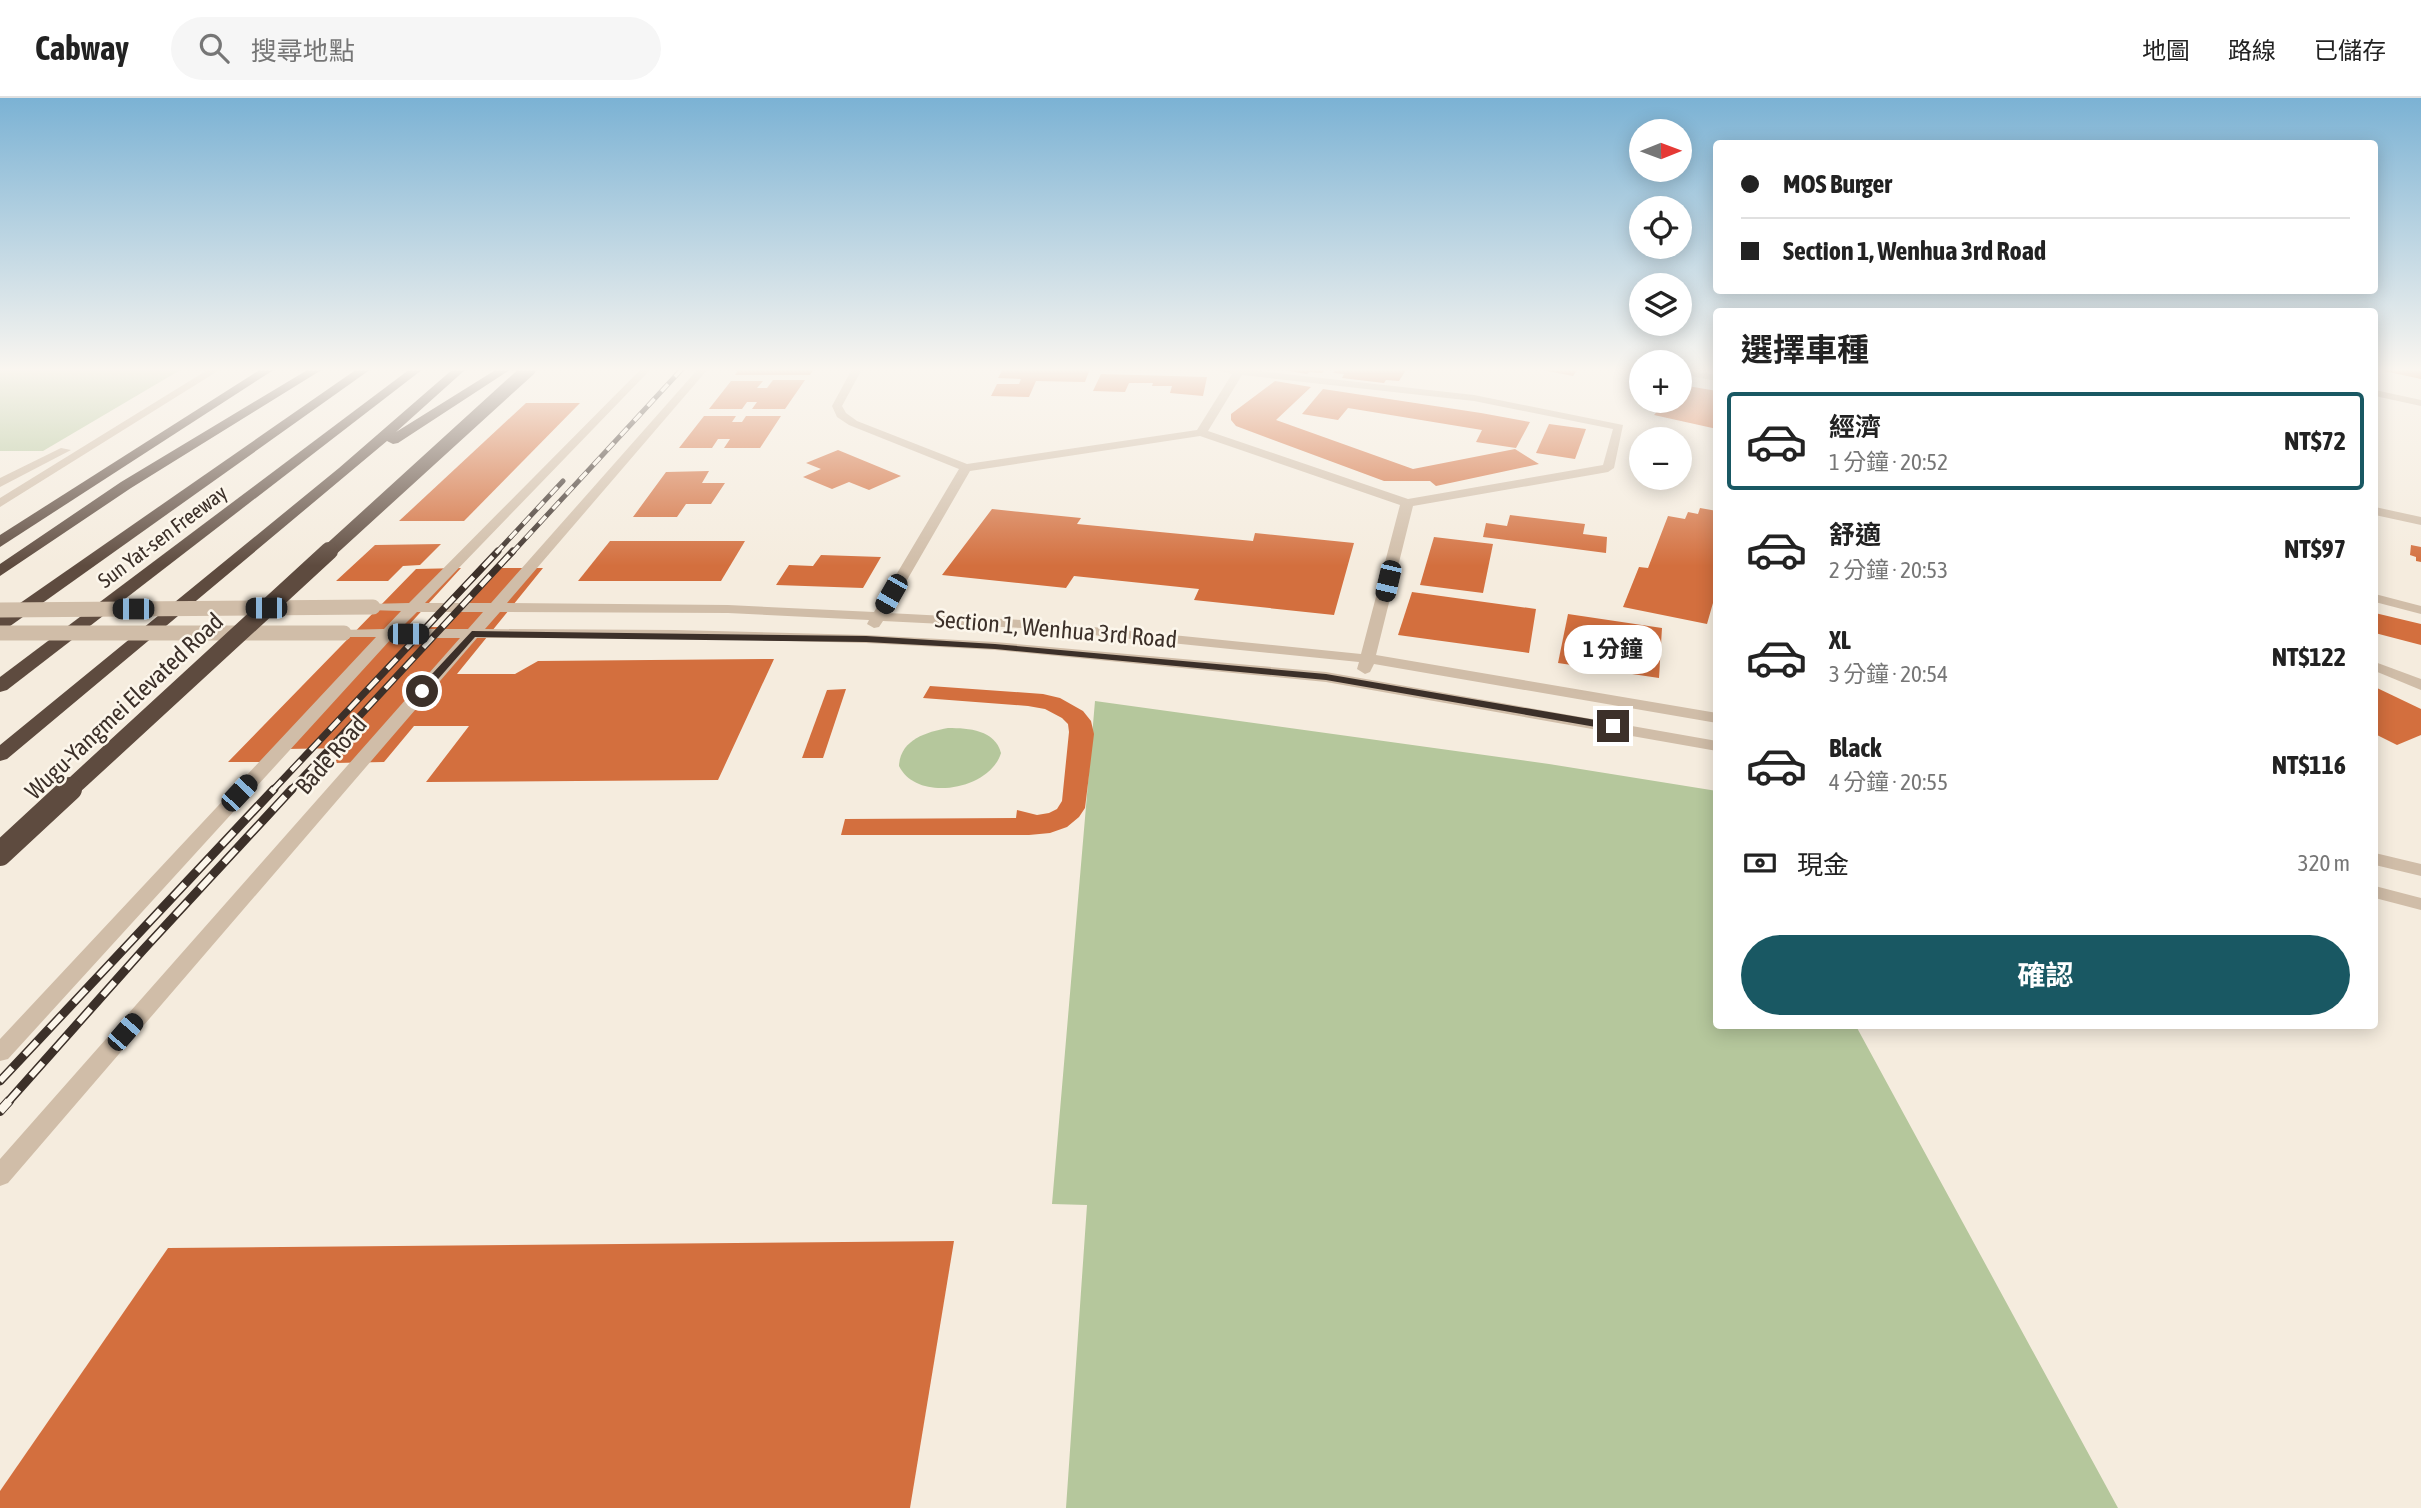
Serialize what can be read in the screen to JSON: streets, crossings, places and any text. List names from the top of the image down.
{
  "streets": {
    "highway": ["Sun Yat-sen Freeway", "Wugu-Yangmei Elevated Road"],
    "street": ["Section 1, Wenhua 3rd Road", "Bade Road"]
  },
  "crossings": [
    ["Section 1, Wenhua 3rd Road", "Bade Road"]
  ],
  "north": "right",
  "page": {
    "header": "Cabway",
    "search": "搜尋地點",
    "nav": ["地圖", "路線", "已儲存"],
    "map_buttons": ["+", "−"],
    "banner": ["MOS Burger", "Section 1, Wenhua 3rd Road"],
    "heading": "選擇車種",
    "list": [
      {
        "name": "經濟",
        "note": "1 分鐘 · 20:52",
        "value": "NT$72"
      },
      {
        "name": "舒適",
        "note": "2 分鐘 · 20:53",
        "value": "NT$97"
      },
      {
        "name": "XL",
        "note": "3 分鐘 · 20:54",
        "value": "NT$122"
      },
      {
        "name": "Black",
        "note": "4 分鐘 · 20:55",
        "value": "NT$116"
      }
    ],
    "bubble": "1 分鐘",
    "pay": ["現金", "320 m"],
    "buttons": "確認"
  }
}
